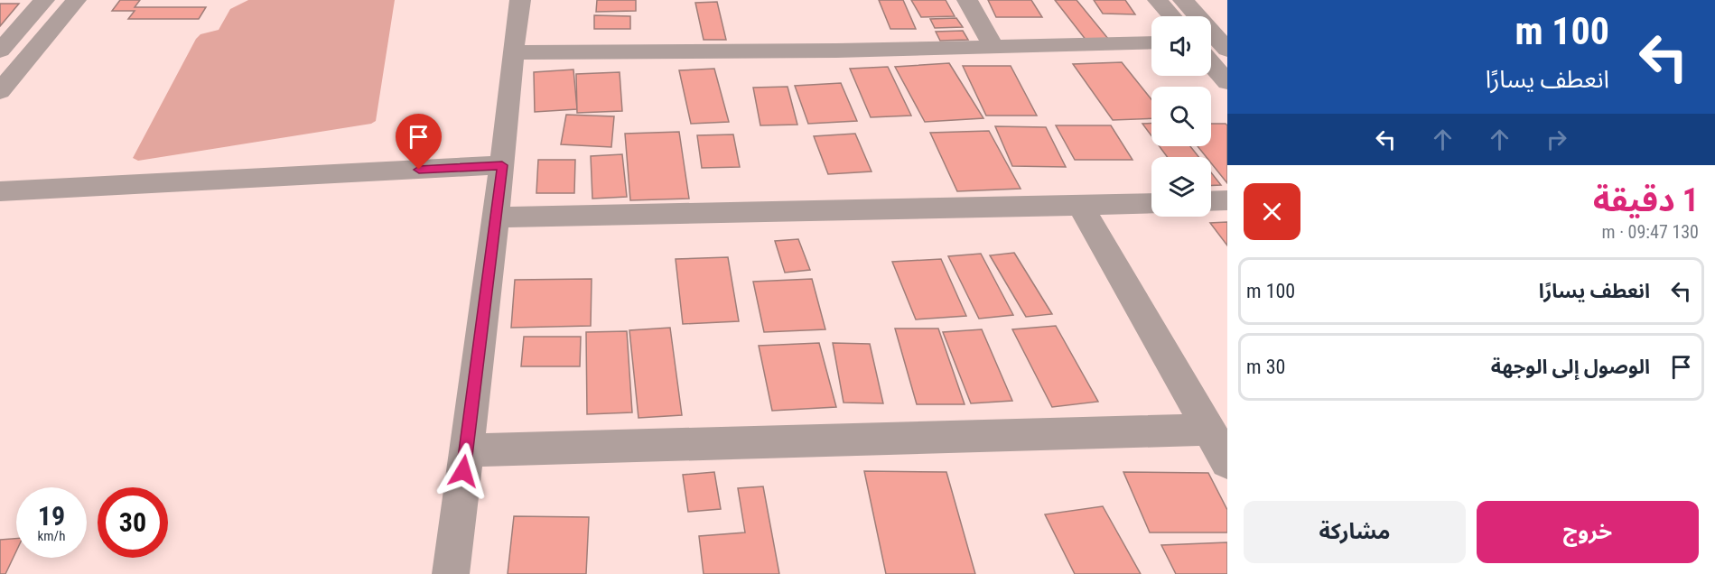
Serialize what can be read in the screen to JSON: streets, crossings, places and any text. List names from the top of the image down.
{
  "page": {
    "turn": ["100 m", "انعطف يسارًا"],
    "heading": ["1 دقيقة", "130 m · 09:47"],
    "list": [
      {
        "name": "انعطف يسارًا",
        "value": "100 m"
      },
      {
        "name": "الوصول إلى الوجهة",
        "value": "30 m"
      }
    ],
    "speed": "19 km/h",
    "limit": "30",
    "buttons": ["خروج", "مشاركة"]
  }
}
